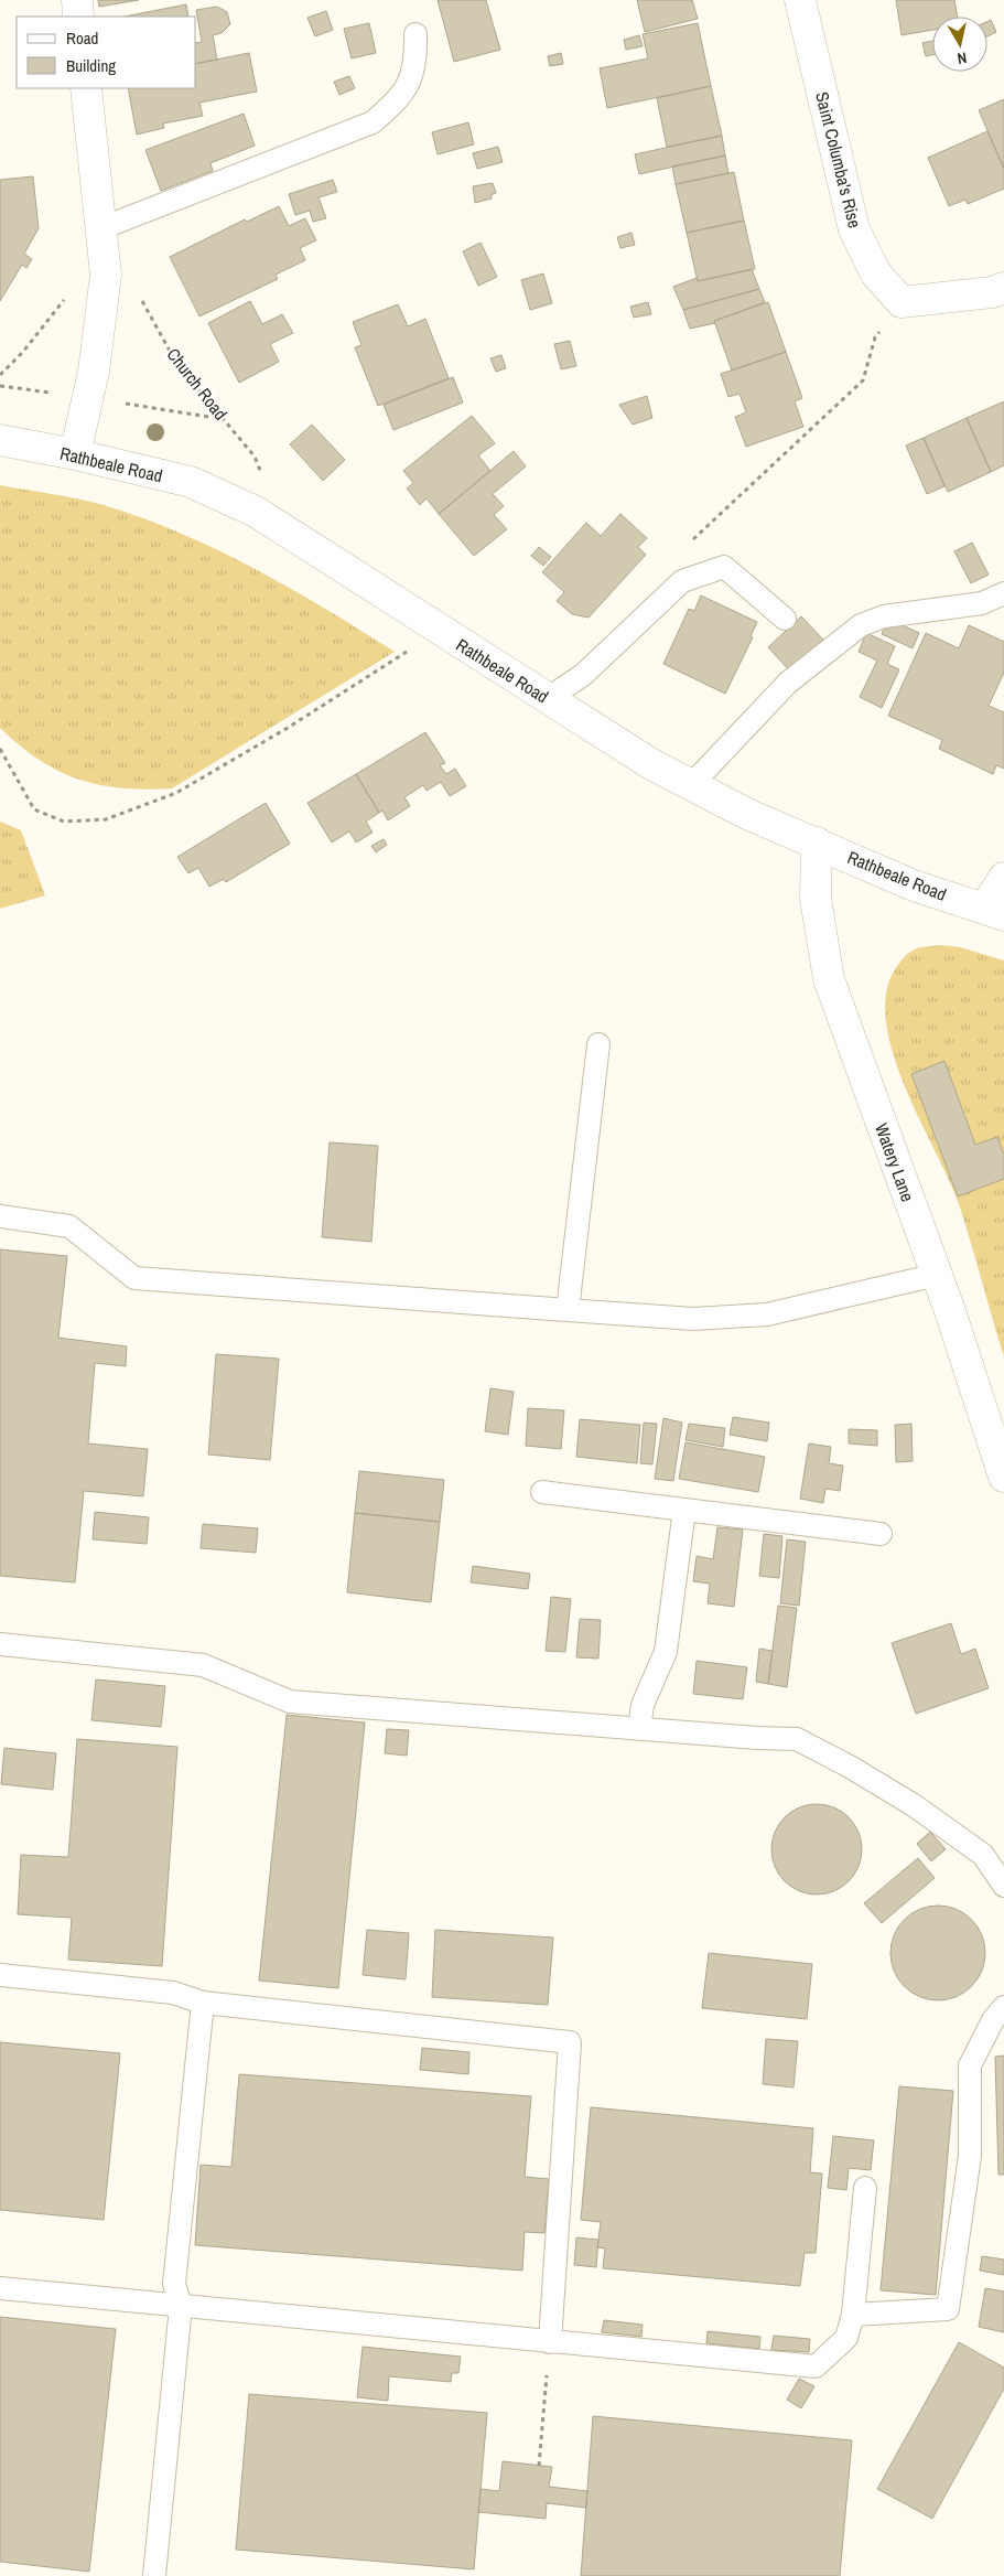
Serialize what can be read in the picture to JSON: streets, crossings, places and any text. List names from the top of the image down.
{
  "streets": {
    "street": ["Saint Columba's Rise", "Rathbeale Road", "Watery Lane"],
    "path": ["Church Road"]
  },
  "crossings": [
    ["Church Road", "Rathbeale Road"],
    ["Rathbeale Road", "Watery Lane"]
  ],
  "legend": ["Road", "Building"],
  "north": "bottom"
}
